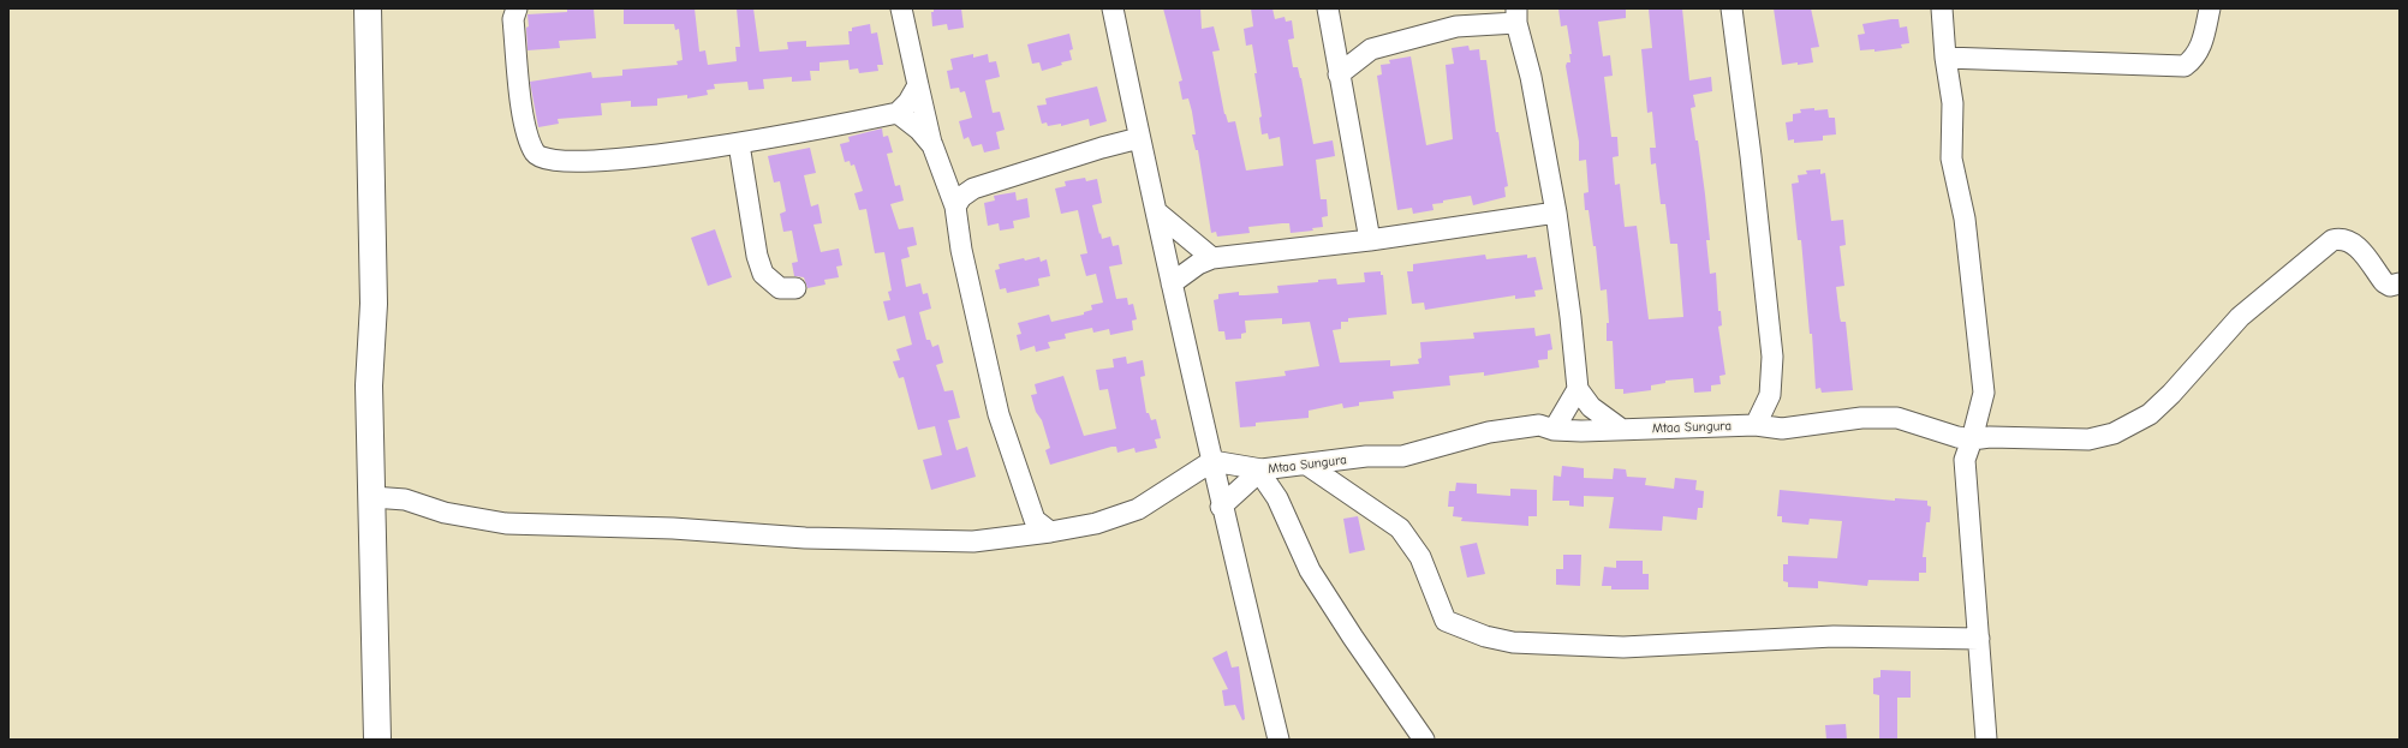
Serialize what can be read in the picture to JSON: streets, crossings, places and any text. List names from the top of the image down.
{
  "streets": {
    "street": ["Mtaa Sungura"]
  }
}
